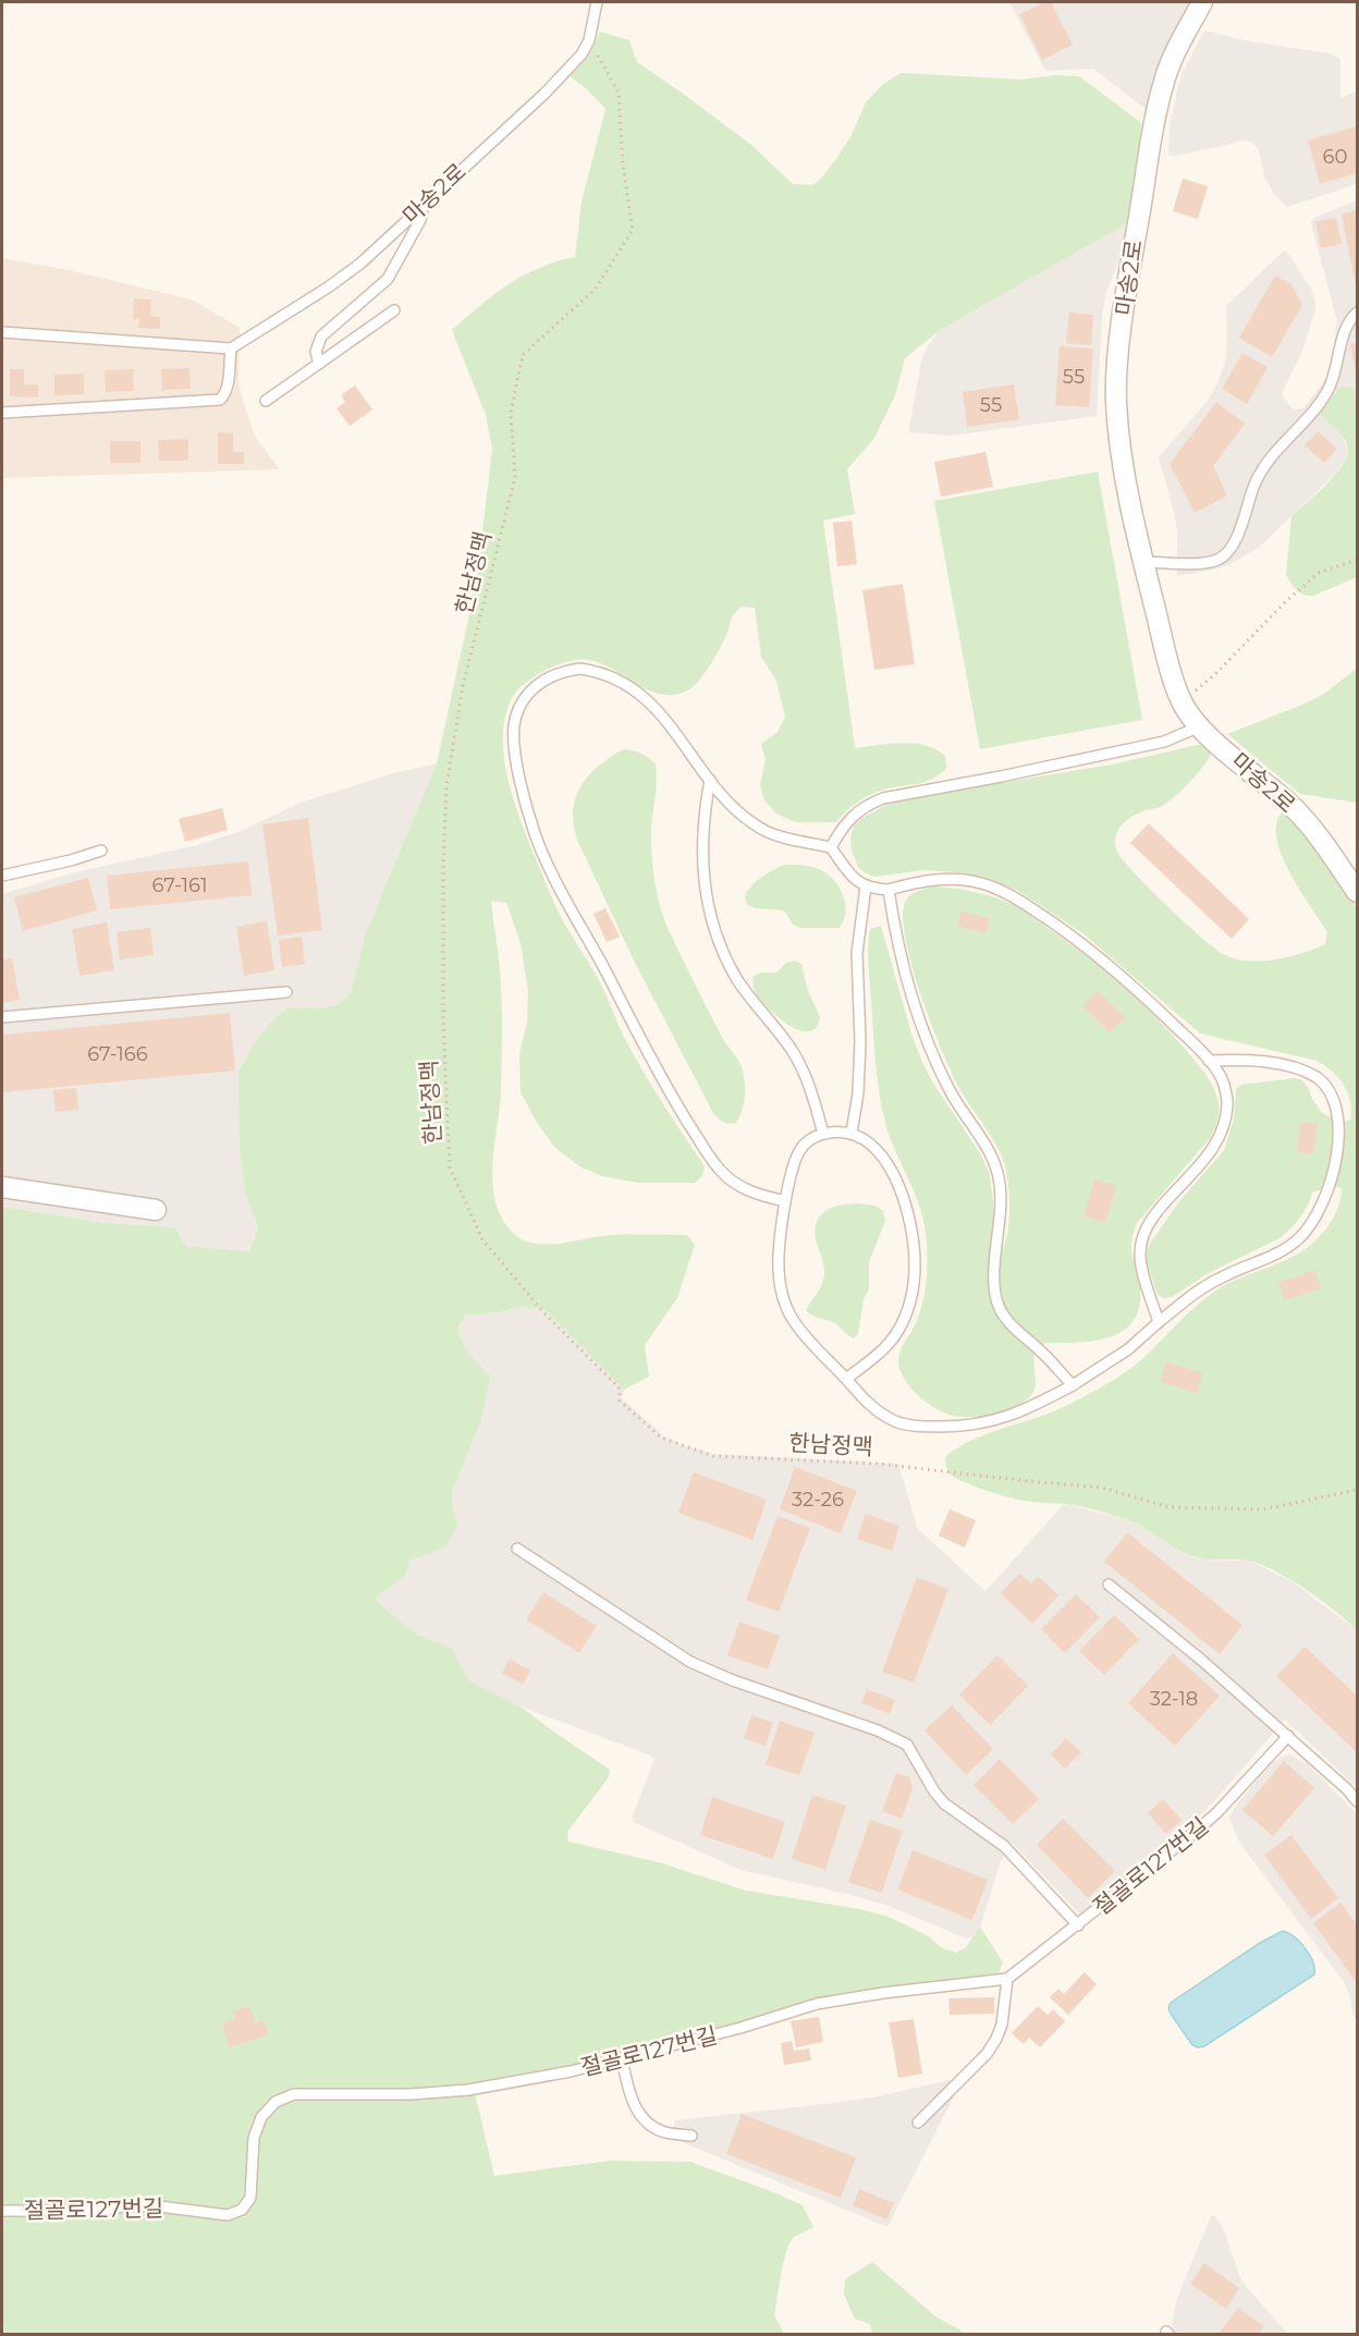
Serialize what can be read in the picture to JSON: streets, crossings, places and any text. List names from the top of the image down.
{
  "streets": {
    "street": ["마송2로"],
    "lane": ["절골로127번길"],
    "path": ["한남정맥"]
  },
  "crossings": [
    ["마송2로", "한남정맥"]
  ],
  "house_numbers": [
    "60",
    "55",
    "55",
    "67-161",
    "67-166",
    "32-26",
    "32-18"
  ]
}
